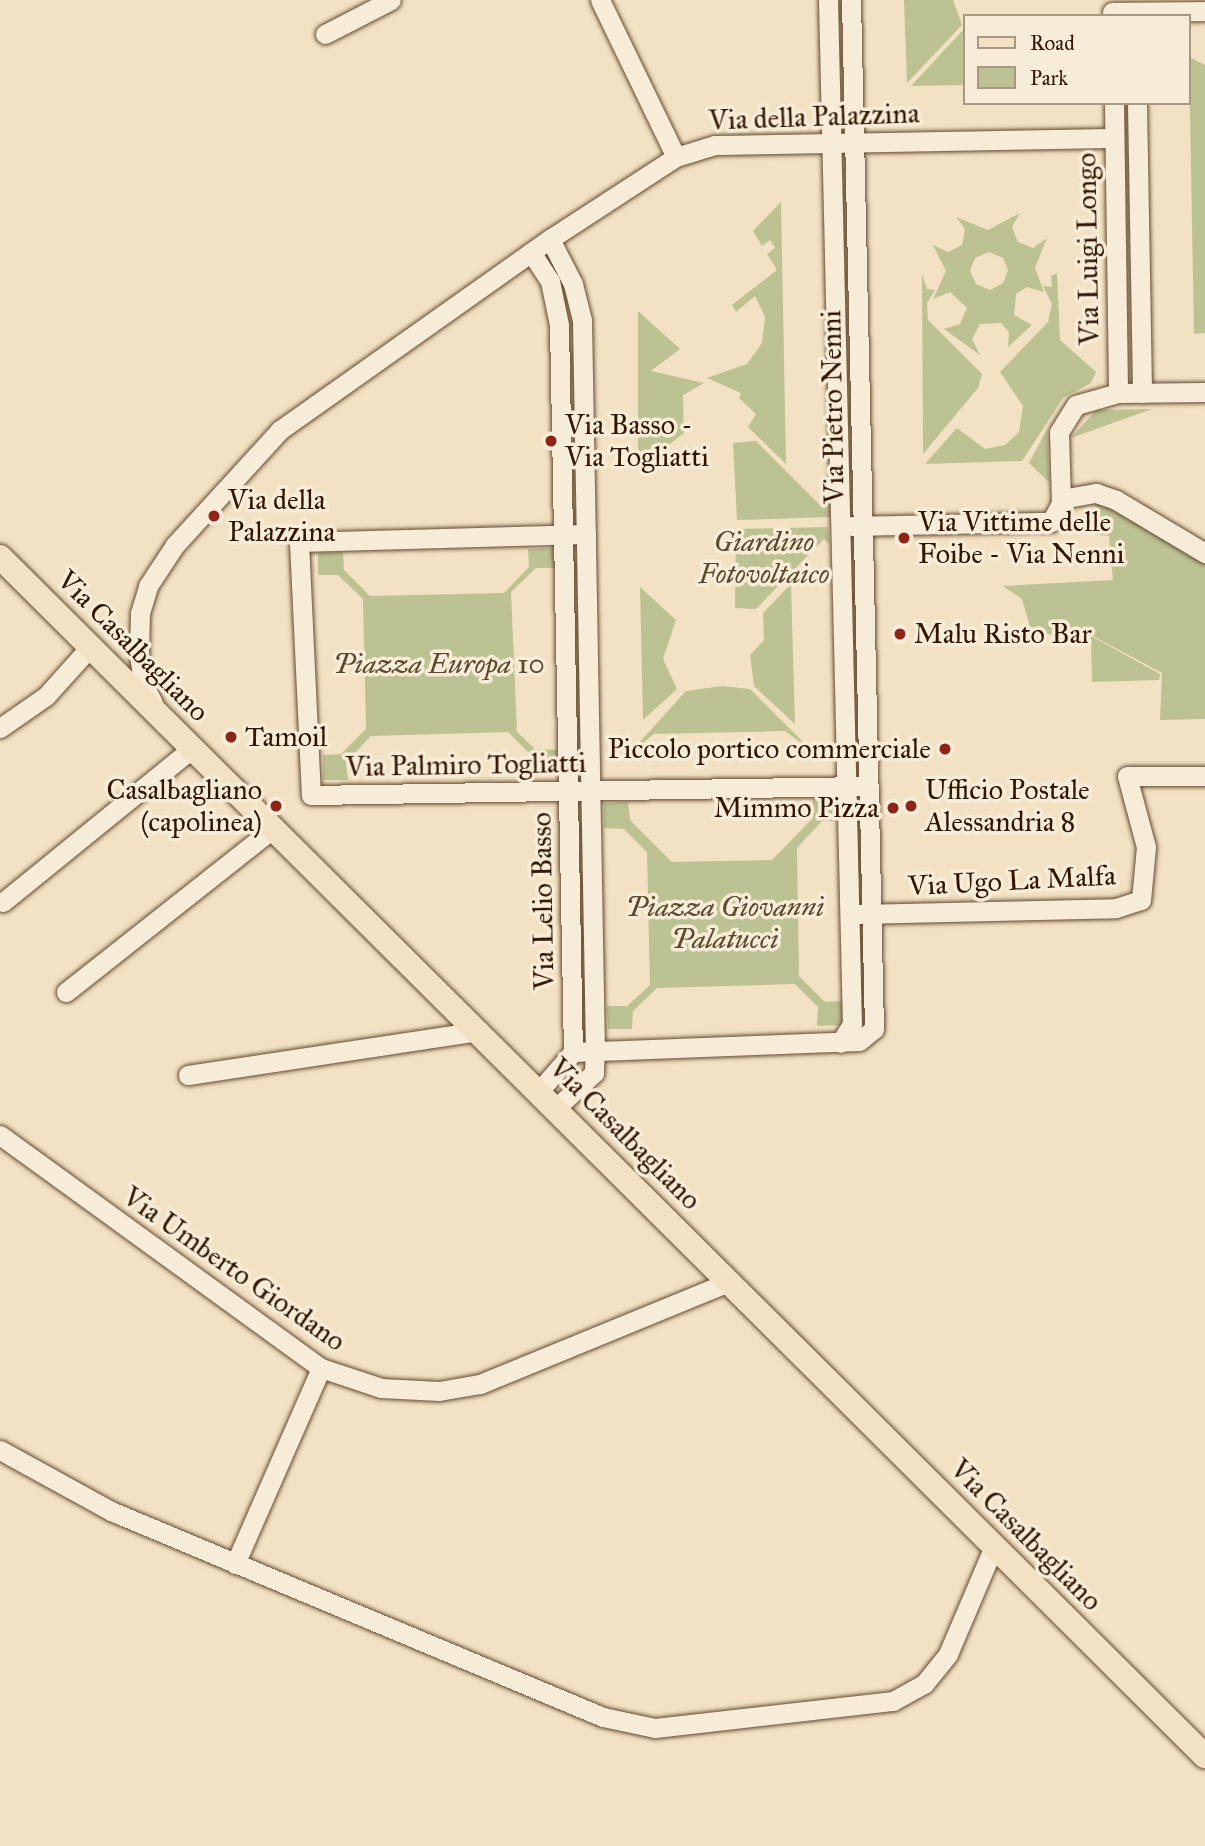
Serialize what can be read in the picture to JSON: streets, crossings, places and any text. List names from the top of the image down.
{
  "streets": {
    "main road": ["Via Casalbagliano"],
    "street": [
      "Via della Palazzina",
      "Via Luigi Longo",
      "Via Pietro Nenni",
      "Via Palmiro Togliatti",
      "Via Ugo La Malfa",
      "Via Lelio Basso",
      "Via Umberto Giordano"
    ]
  },
  "crossings": [
    ["Via della Palazzina", "Via Luigi Longo"],
    ["Via della Palazzina", "Via Pietro Nenni"],
    ["Via della Palazzina", "Via Casalbagliano"],
    ["Via della Palazzina", "Via Lelio Basso"],
    ["Via Pietro Nenni", "Via Palmiro Togliatti"],
    ["Via Pietro Nenni", "Via Ugo La Malfa"],
    ["Via Casalbagliano", "Via Umberto Giordano"],
    ["Via Palmiro Togliatti", "Via Lelio Basso"]
  ],
  "parks": ["Giardino Fotovoltaico", "Piazza Europa 10", "Piazza Giovanni Palatucci"],
  "places": [
    "Via Basso - Via Togliatti",
    "Via della Palazzina",
    "Via Vittime delle Foibe - Via Nenni",
    "Malu Risto Bar",
    "Tamoil",
    "Piccolo portico commerciale",
    "Casalbagliano (capolinea)",
    "Ufficio Postale Alessandria 8",
    "Mimmo Pizza"
  ],
  "legend": ["Road", "Park"]
}
